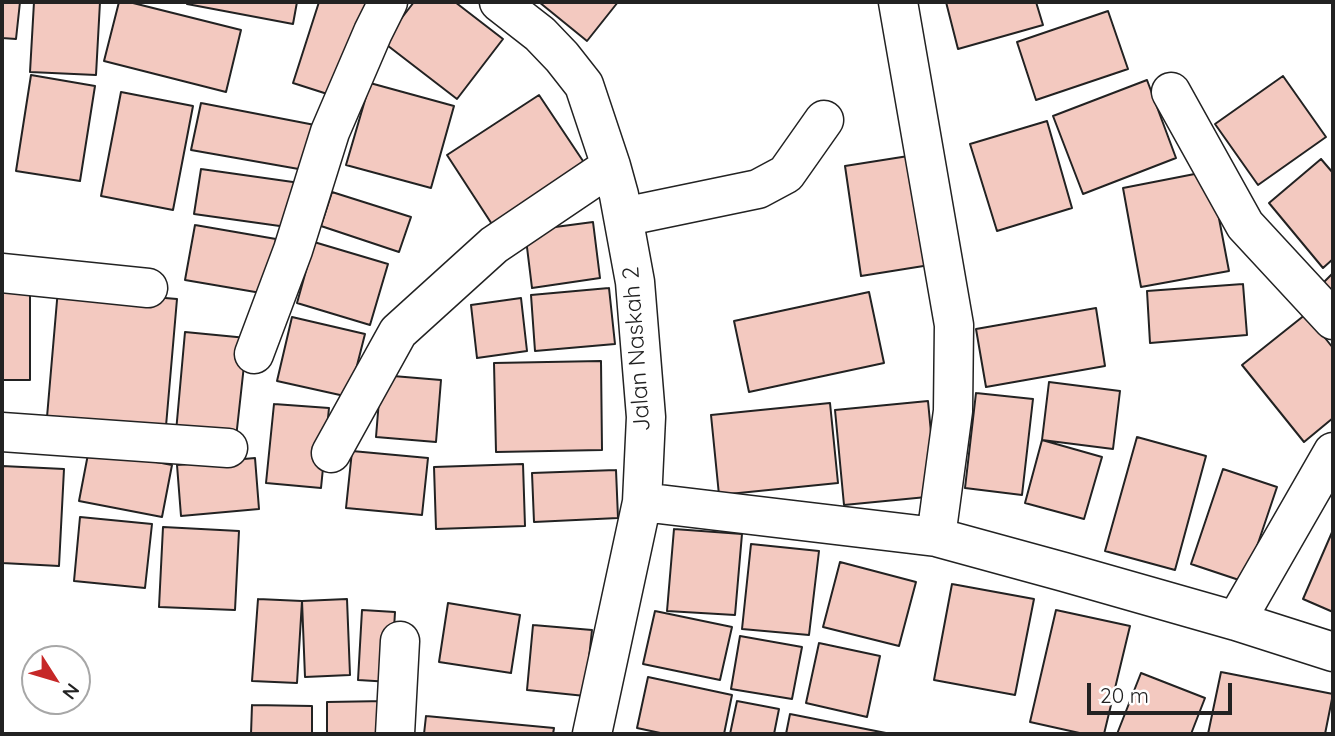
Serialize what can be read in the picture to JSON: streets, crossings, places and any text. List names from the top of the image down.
{
  "streets": {
    "street": ["Jalan Naskah 2"]
  },
  "scale_bar": "20 m",
  "north": "bottom right"
}
